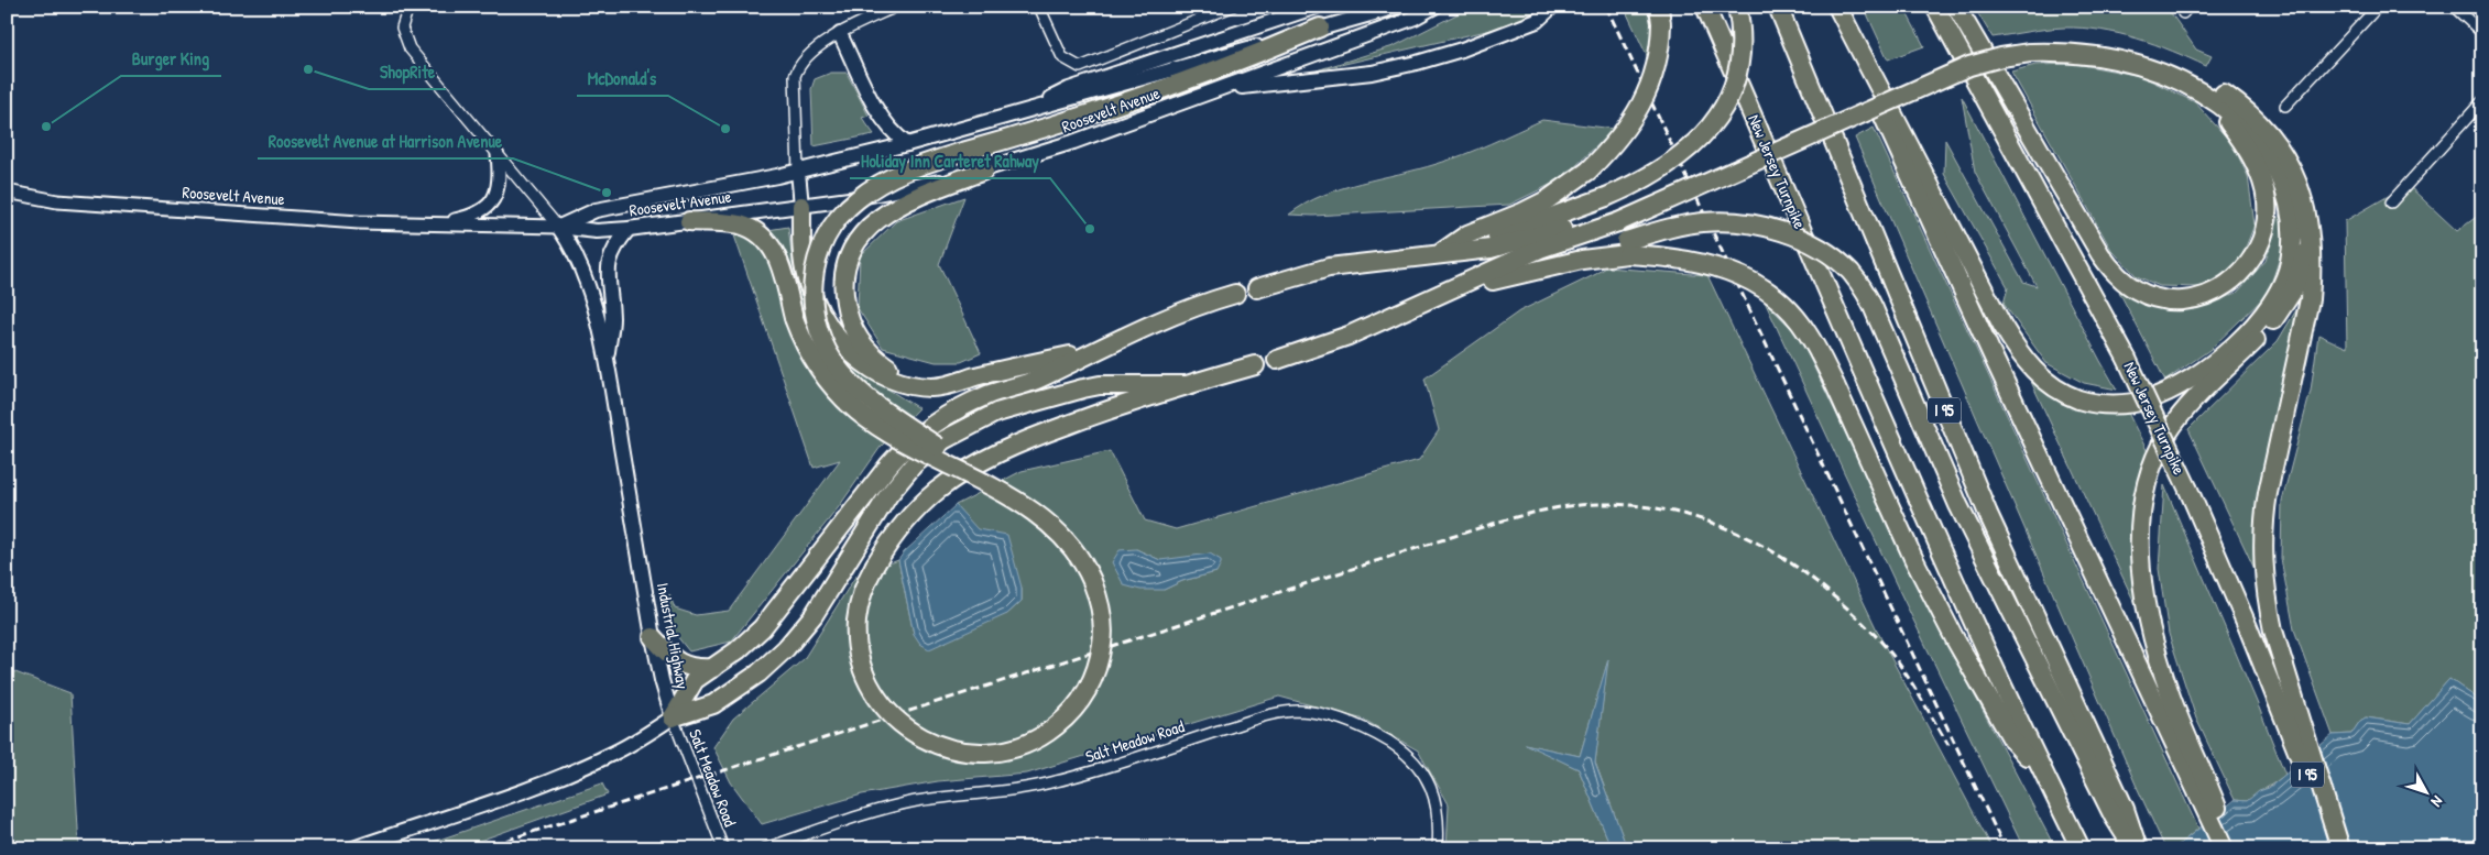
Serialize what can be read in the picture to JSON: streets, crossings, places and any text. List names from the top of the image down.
{
  "streets": {
    "highway": ["New Jersey Turnpike", "I 95"],
    "main road": ["Roosevelt Avenue", "Industrial Highway"],
    "street": ["Salt Meadow Road"]
  },
  "crossings": [
    ["Roosevelt Avenue", "Industrial Highway"],
    ["Industrial Highway", "Salt Meadow Road"]
  ],
  "places": [
    "ShopRite",
    "Burger King",
    "McDonald's",
    "Roosevelt Avenue at Harrison Avenue",
    "Holiday Inn Carteret Rahway"
  ],
  "north": "bottom right"
}
